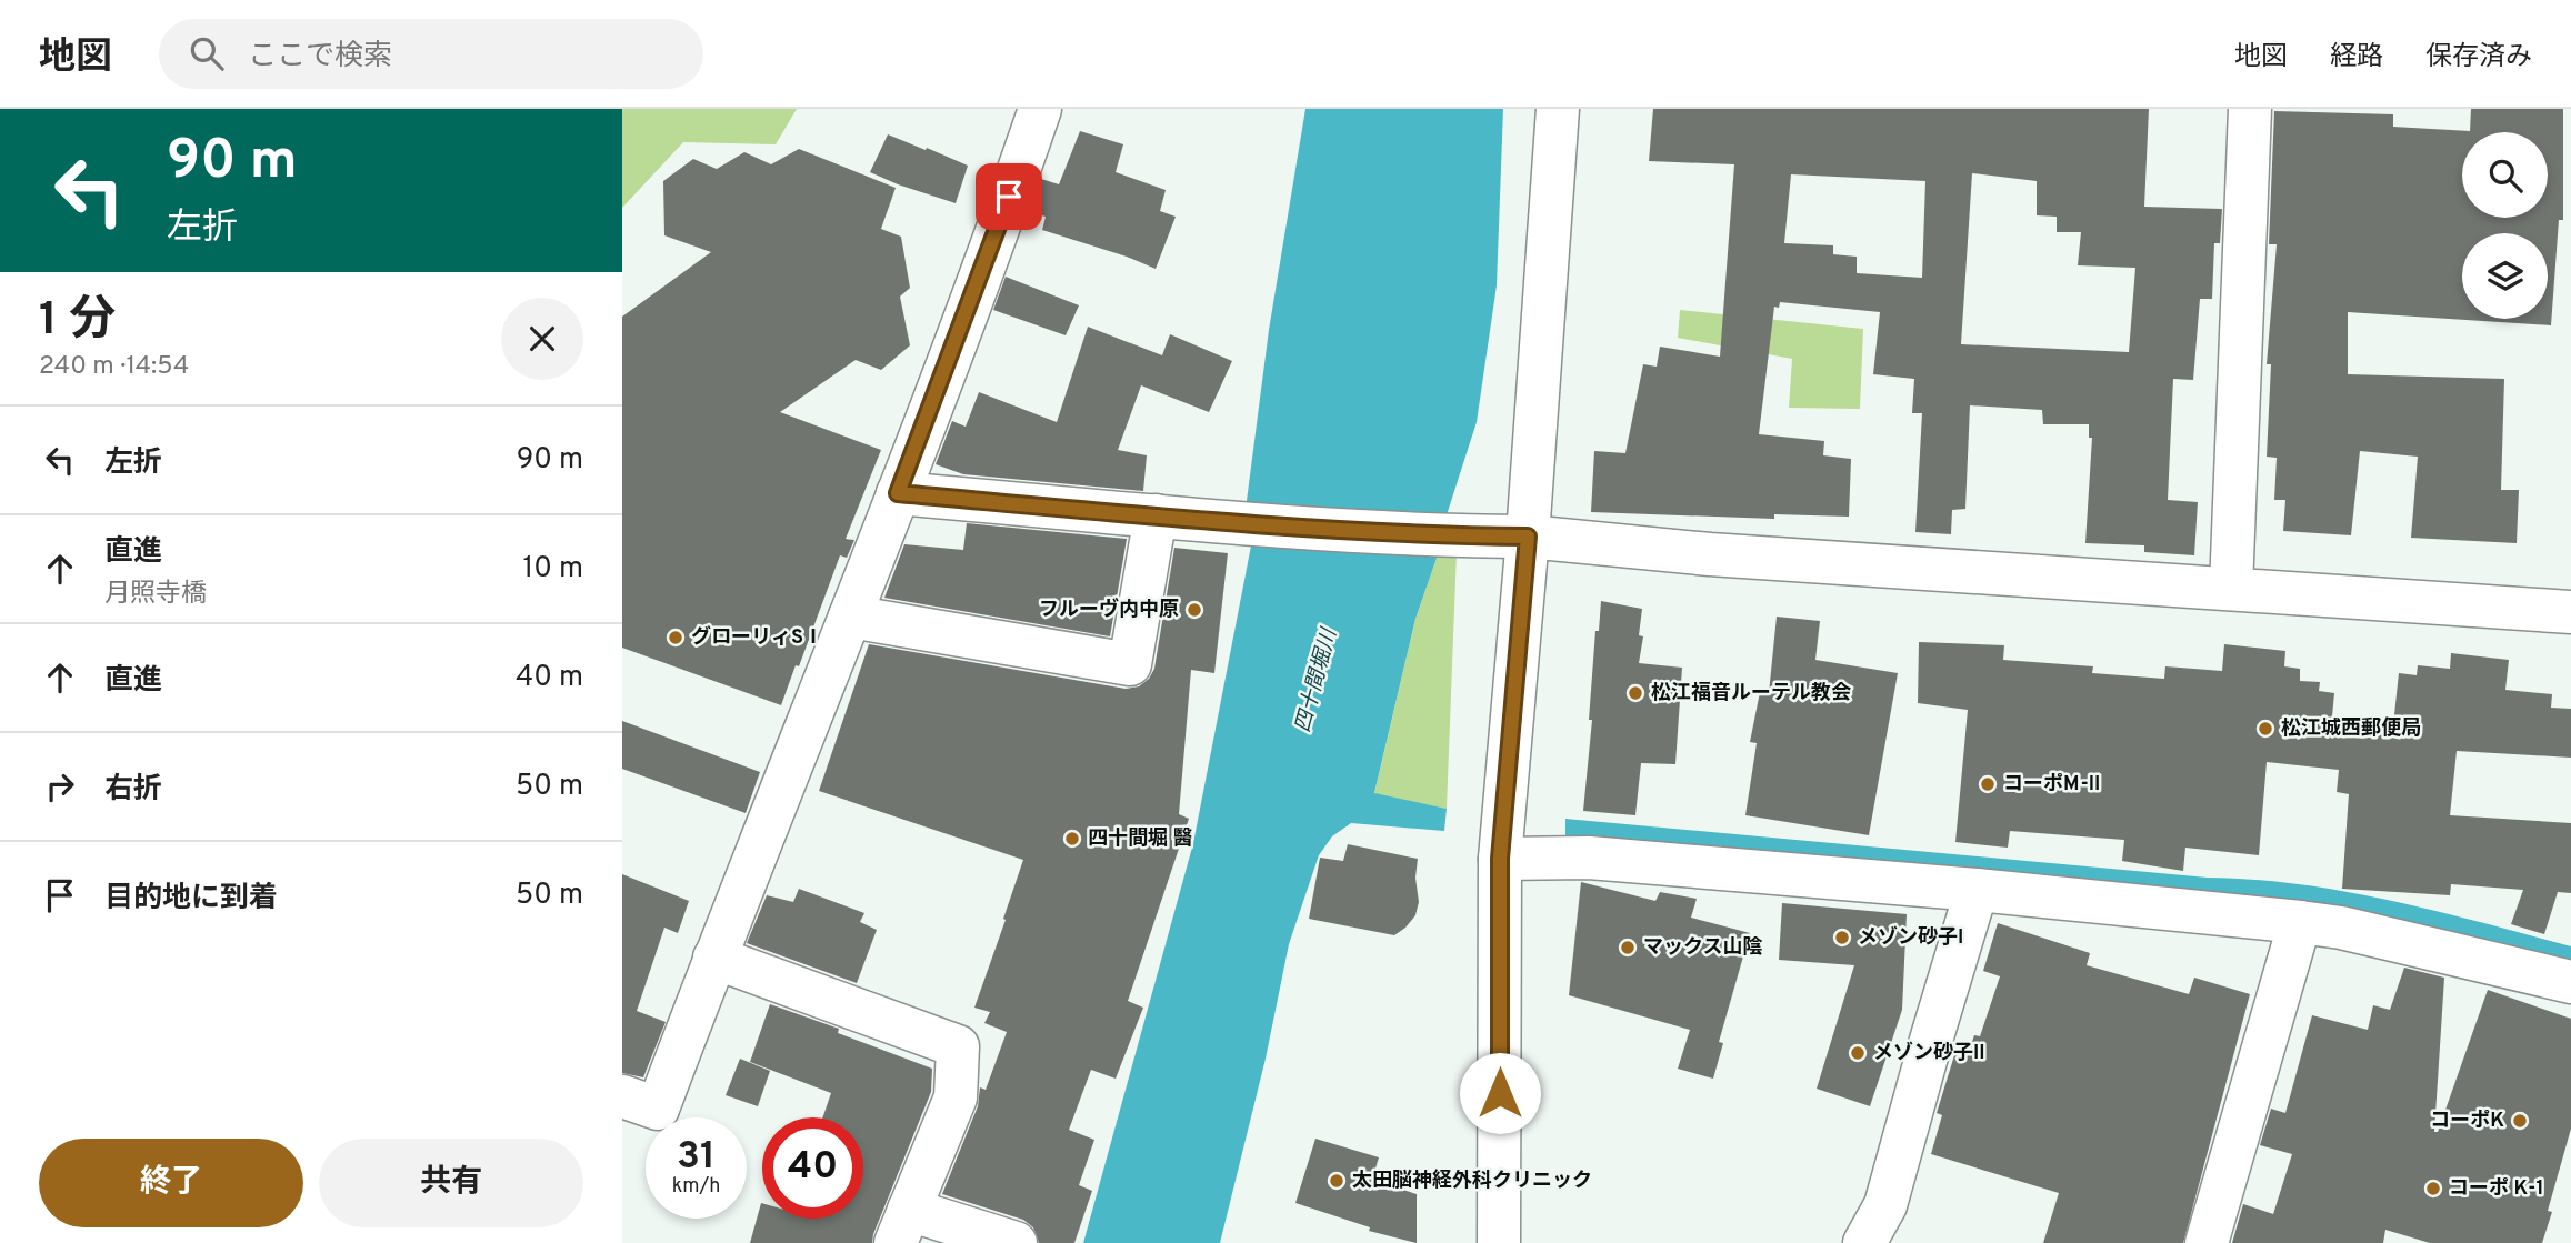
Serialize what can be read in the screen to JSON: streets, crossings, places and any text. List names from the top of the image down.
{
  "water": ["四十間堀川"],
  "places": [
    "フルーヴ内中原",
    "グローリィSⅠ",
    "松江福音ルーテル教会",
    "松江城西郵便局",
    "コーポM-II",
    "四十間堀 醫",
    "メゾン砂子I",
    "マックス山陰",
    "メゾン砂子II",
    "コーポK",
    "太田脳神経外科クリニック",
    "コーポ K-1"
  ],
  "page": {
    "header": "地図",
    "search": "ここで検索",
    "nav": ["地図", "経路", "保存済み"],
    "turn": ["90 m", "左折"],
    "heading": ["1 分", "240 m · 14:54"],
    "list": [
      {
        "name": "左折",
        "value": "90 m"
      },
      {
        "name": "直進",
        "note": "月照寺橋",
        "value": "10 m"
      },
      {
        "name": "直進",
        "value": "40 m"
      },
      {
        "name": "右折",
        "value": "50 m"
      },
      {
        "name": "目的地に到着",
        "value": "50 m"
      }
    ],
    "speed": "31 km/h",
    "limit": "40",
    "buttons": ["終了", "共有"]
  }
}
